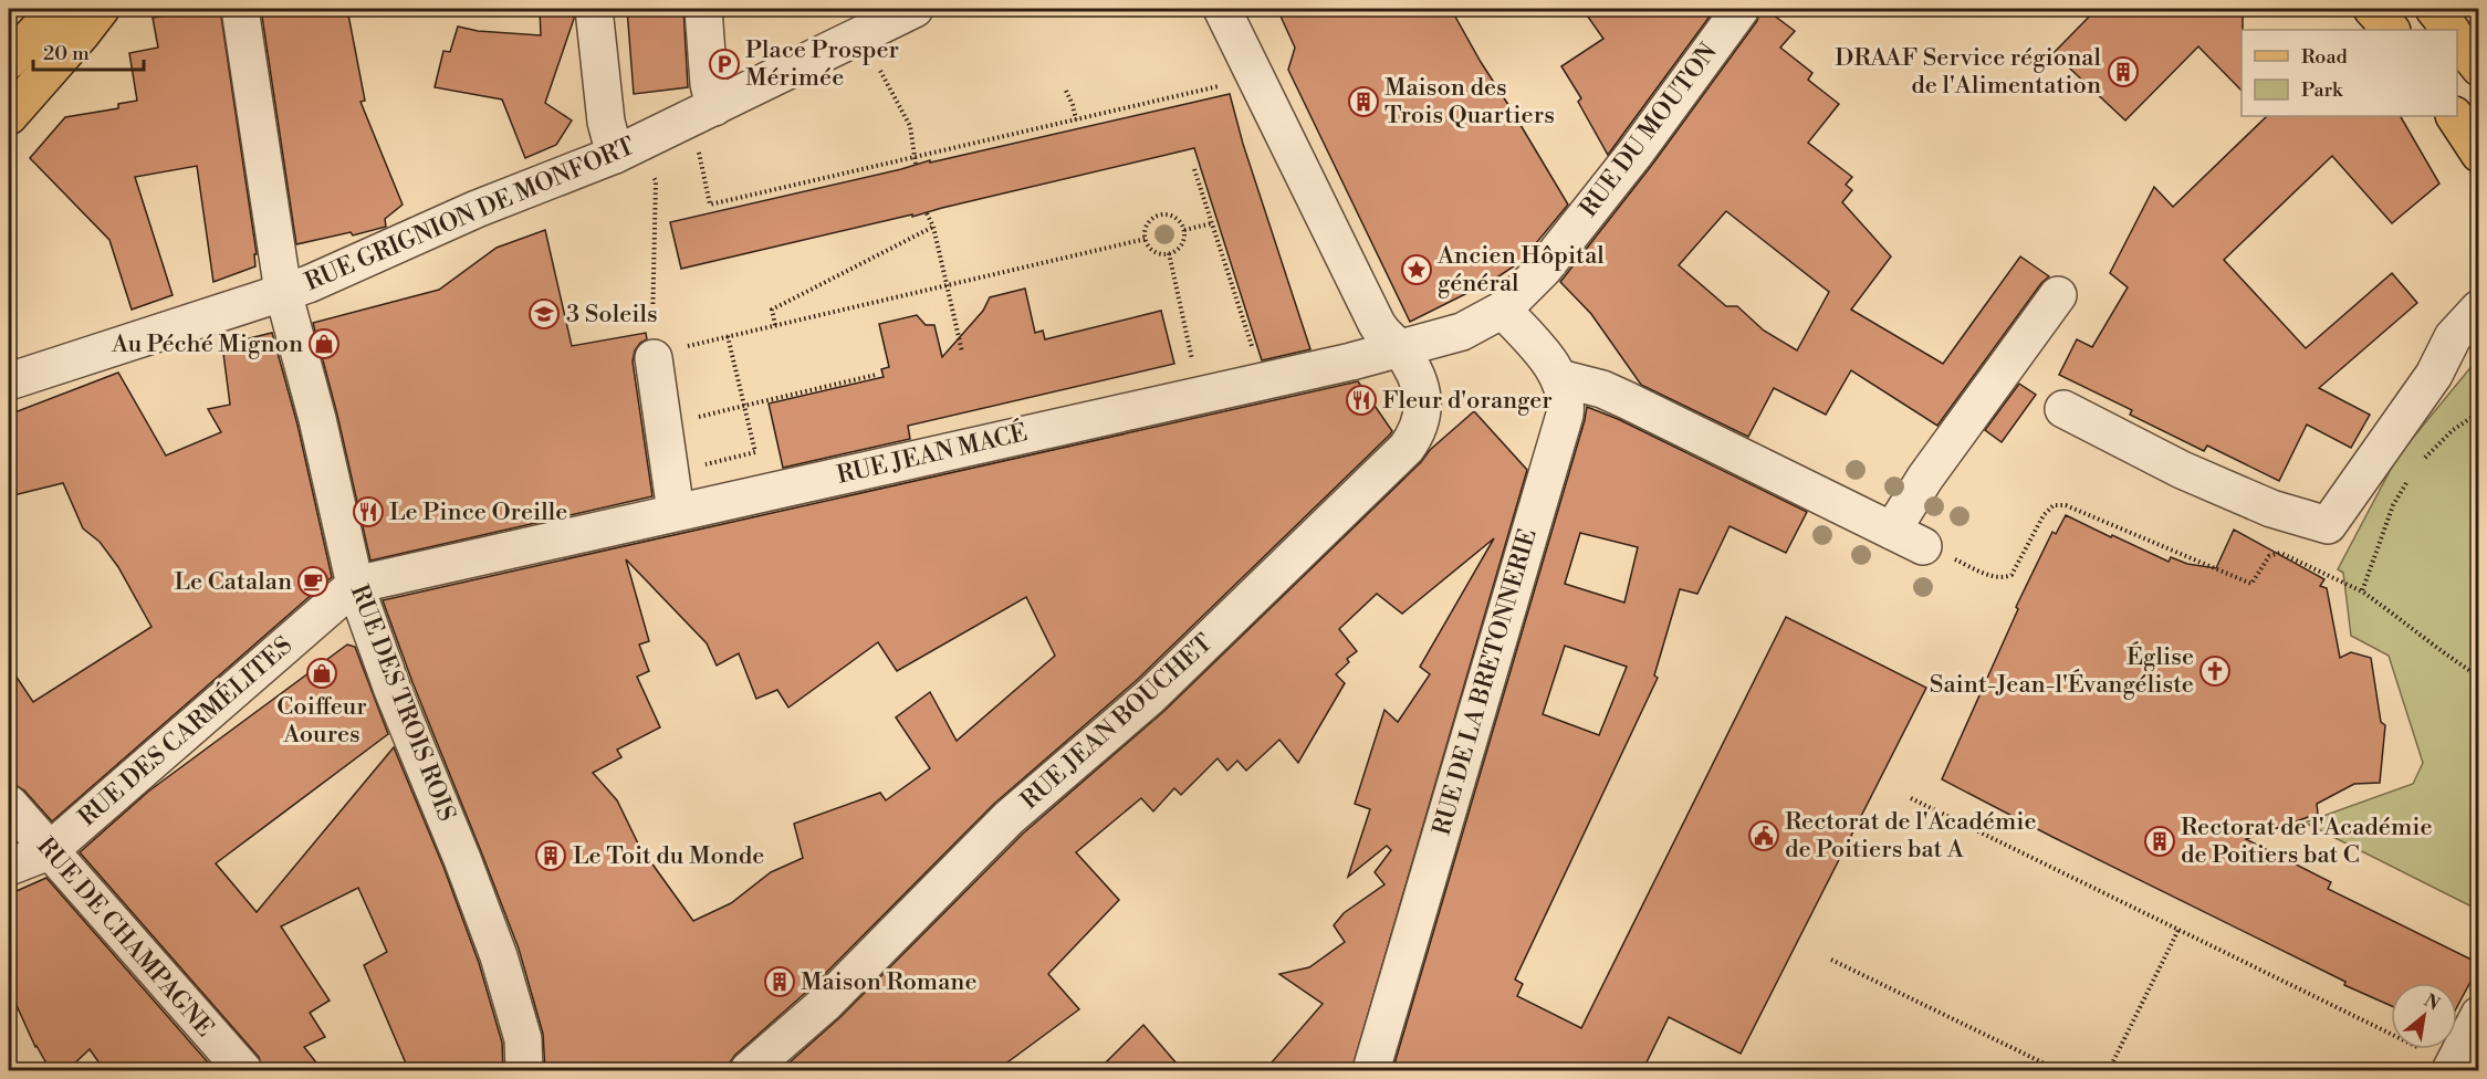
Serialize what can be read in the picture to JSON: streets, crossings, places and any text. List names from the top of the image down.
{
  "streets": {
    "street": [
      "RUE DU MOUTON",
      "RUE GRIGNION DE MONFORT",
      "RUE JEAN MACÉ",
      "RUE DE LA BRETONNERIE",
      "RUE DES TROIS ROIS",
      "RUE JEAN BOUCHET",
      "RUE DES CARMÉLITES",
      "RUE DE CHAMPAGNE"
    ]
  },
  "crossings": [
    ["RUE DU MOUTON", "RUE JEAN MACÉ"],
    ["RUE DU MOUTON", "RUE DE LA BRETONNERIE"],
    ["RUE GRIGNION DE MONFORT", "RUE DES TROIS ROIS"],
    ["RUE JEAN MACÉ", "RUE DE LA BRETONNERIE"],
    ["RUE JEAN MACÉ", "RUE DES TROIS ROIS"],
    ["RUE JEAN MACÉ", "RUE JEAN BOUCHET"],
    ["RUE JEAN MACÉ", "RUE DES CARMÉLITES"],
    ["RUE DES TROIS ROIS", "RUE DES CARMÉLITES"],
    ["RUE DES CARMÉLITES", "RUE DE CHAMPAGNE"]
  ],
  "places": {
    "parking": ["Place Prosper Mérimée"],
    "building": [
      "DRAAF Service régional de l'Alimentation",
      "Maison des Trois Quartiers",
      "Rectorat de l'Académie de Poitiers bat C",
      "Le Toit du Monde",
      "Maison Romane"
    ],
    "place": ["Ancien Hôpital général"],
    "school or university": ["3 Soleils"],
    "shop": ["Au Péché Mignon", "Coiffeur Aoures"],
    "restaurant": ["Fleur d'oranger", "Le Pince Oreille"],
    "cafe": ["Le Catalan"],
    "church": ["Église Saint-Jean-l'Évangéliste"],
    "public building": ["Rectorat de l'Académie de Poitiers bat A"]
  },
  "legend": ["Road", "Park"],
  "scale_bar": "20 m",
  "north": "top right"
}
